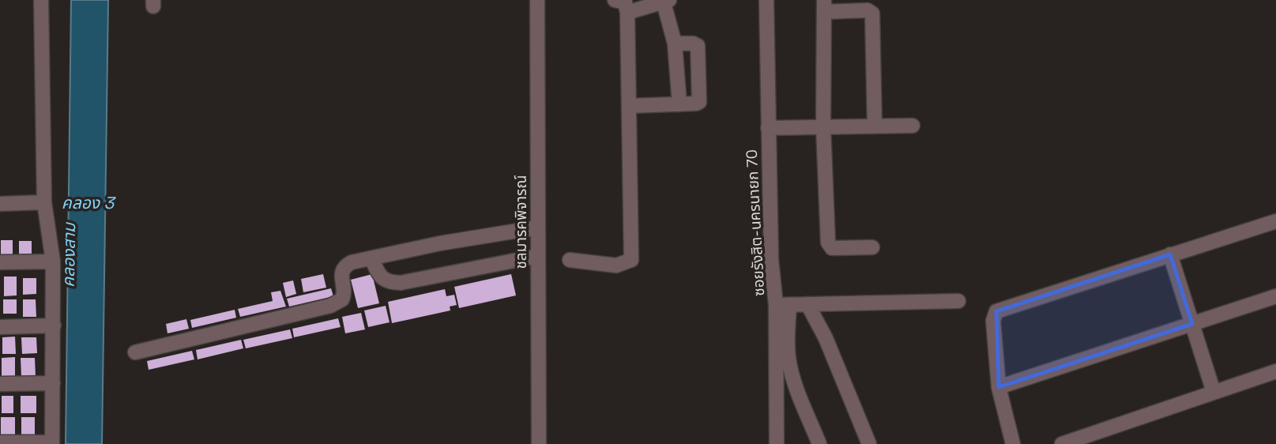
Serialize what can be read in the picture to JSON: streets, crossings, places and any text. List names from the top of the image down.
{
  "streets": {
    "street": ["ชลมารคพิจารณ์", "ซอยรังสิต-นครนายก 70"]
  },
  "water": ["คลอง 3", "คลองสาม"]
}
